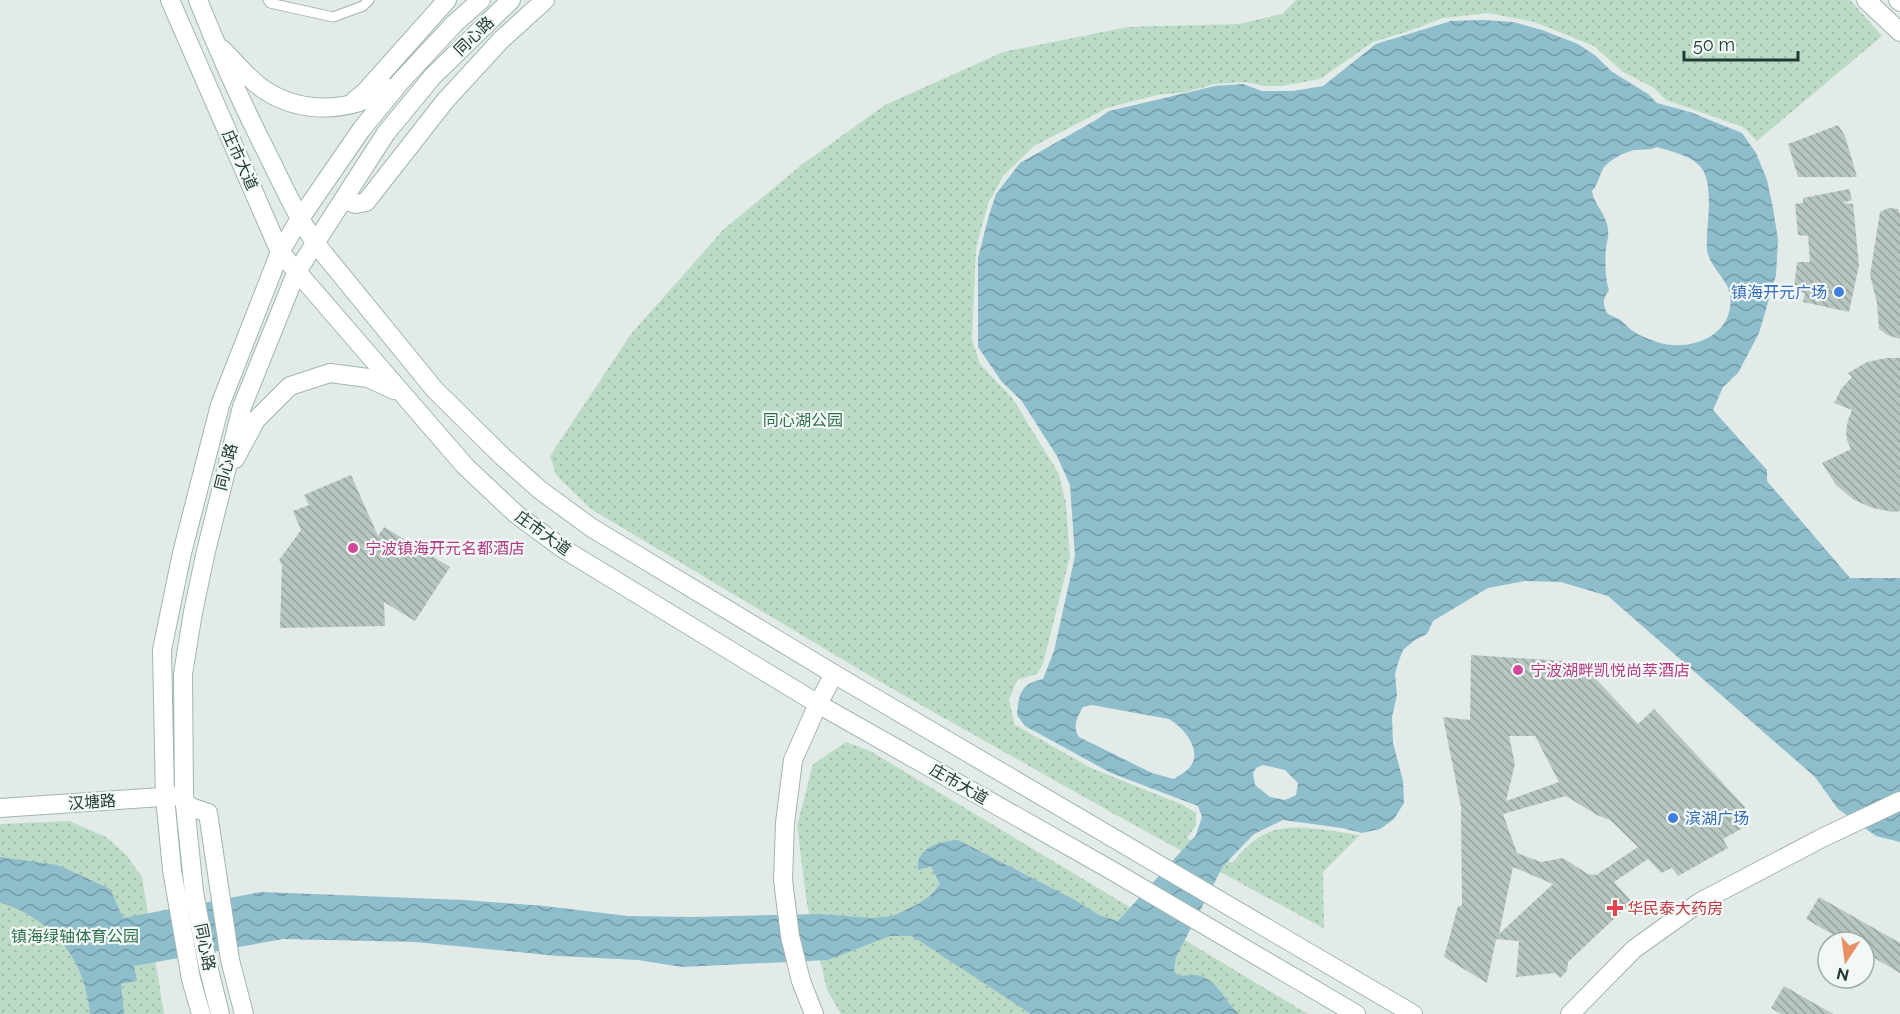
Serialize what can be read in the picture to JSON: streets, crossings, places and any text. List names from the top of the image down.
{
  "streets": {
    "street": ["同心路", "庄市大道", "汉塘路"]
  },
  "crossings": [
    ["同心路", "庄市大道"],
    ["同心路", "汉塘路"]
  ],
  "parks": ["同心湖公园", "镇海绿轴体育公园"],
  "places": {
    "other": [
      "镇海开元广场",
      "宁波镇海开元名都酒店",
      "宁波湖畔凯悦尚萃酒店",
      "滨湖广场"
    ],
    "health": ["华民泰大药房"]
  },
  "scale_bar": "50 m",
  "north": "bottom"
}
